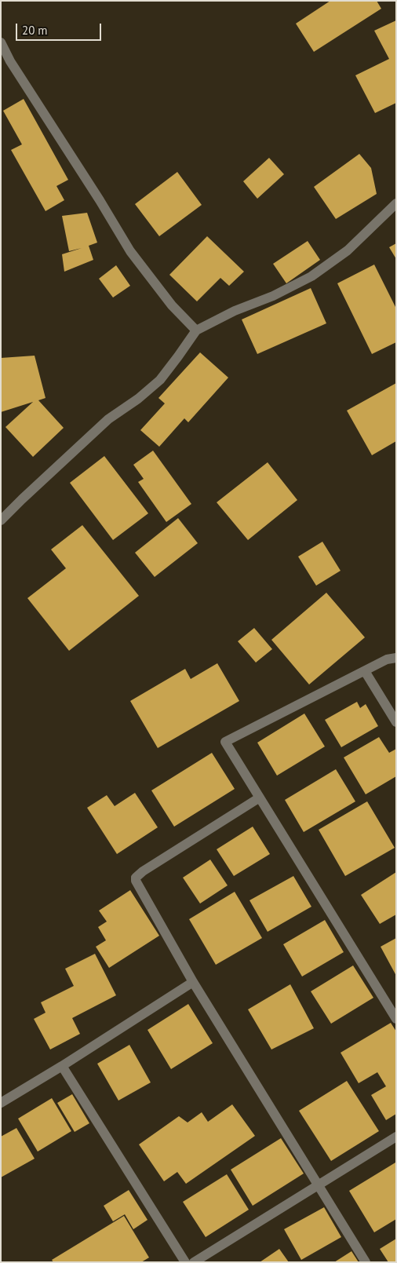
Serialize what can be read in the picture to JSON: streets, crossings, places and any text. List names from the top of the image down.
{
  "scale_bar": "20 m"
}
